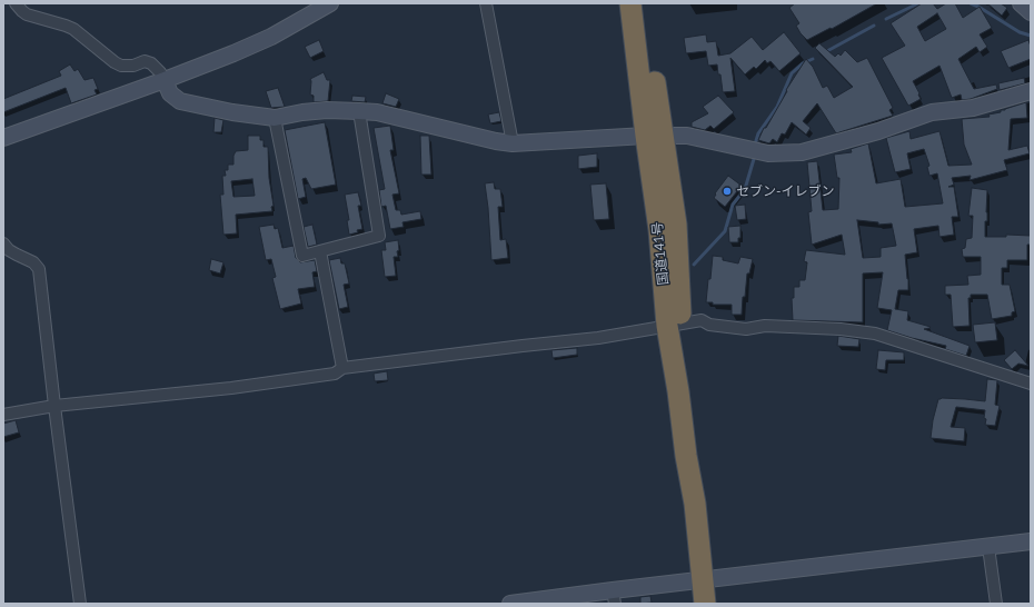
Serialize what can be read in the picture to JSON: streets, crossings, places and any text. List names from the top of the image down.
{
  "streets": {
    "highway": ["国道141号"]
  },
  "places": ["セブン-イレブン"]
}
